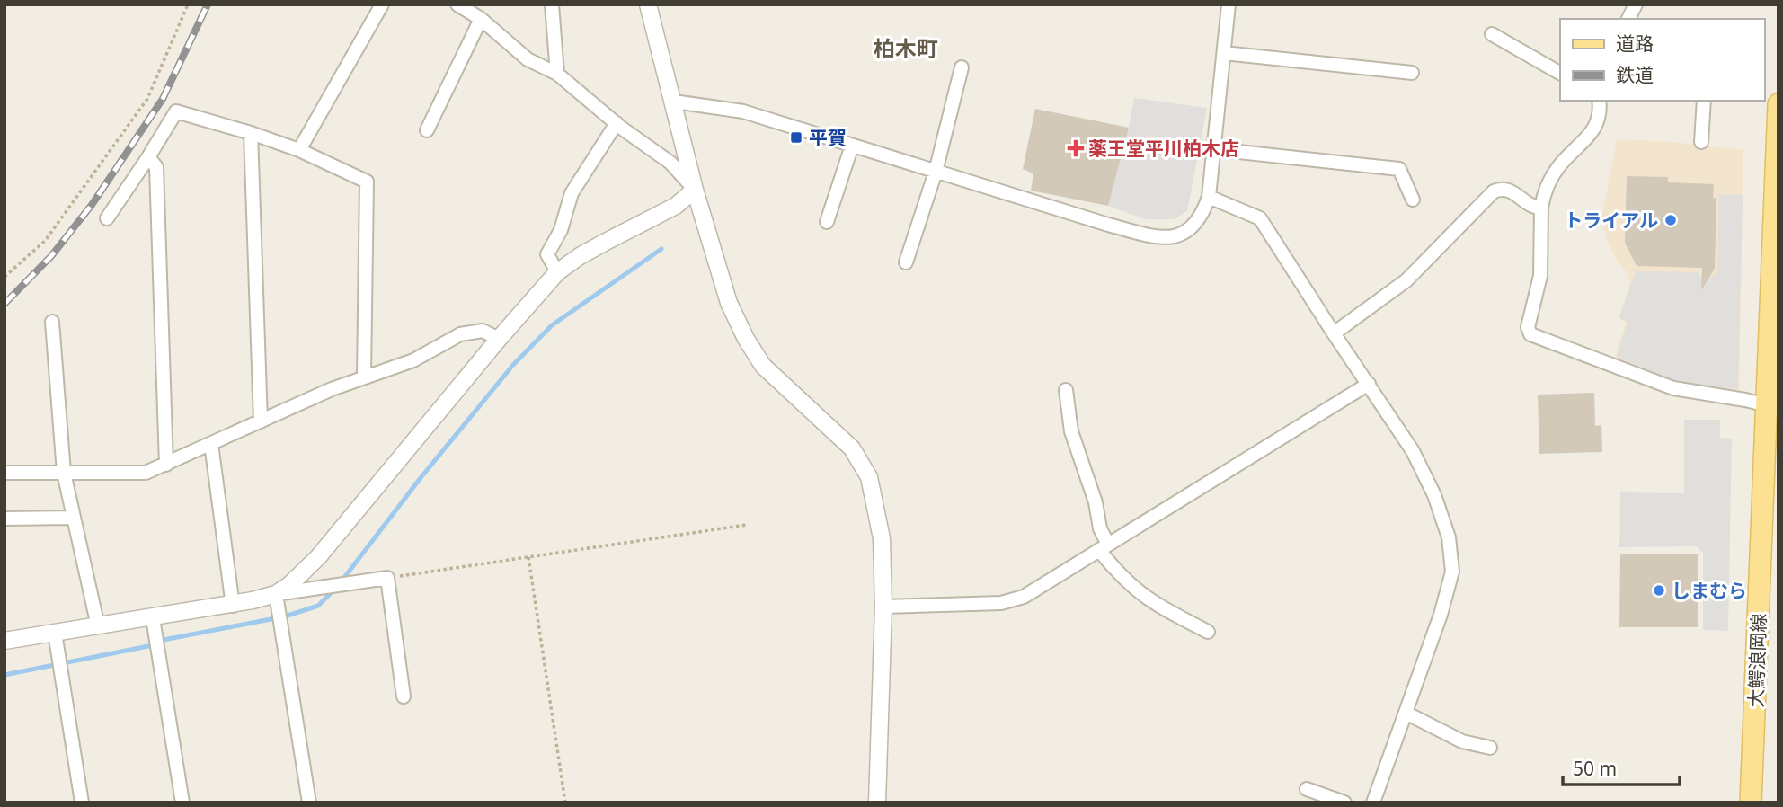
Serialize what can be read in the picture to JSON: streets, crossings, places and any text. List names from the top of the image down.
{
  "streets": {
    "main road": ["大鰐浪岡線"]
  },
  "districts": ["柏木町"],
  "places": {
    "transit": ["平賀"],
    "health": ["薬王堂平川柏木店"],
    "other": ["トライアル", "しまむら"]
  },
  "legend": ["道路", "鉄道"],
  "scale_bar": "50 m"
}
